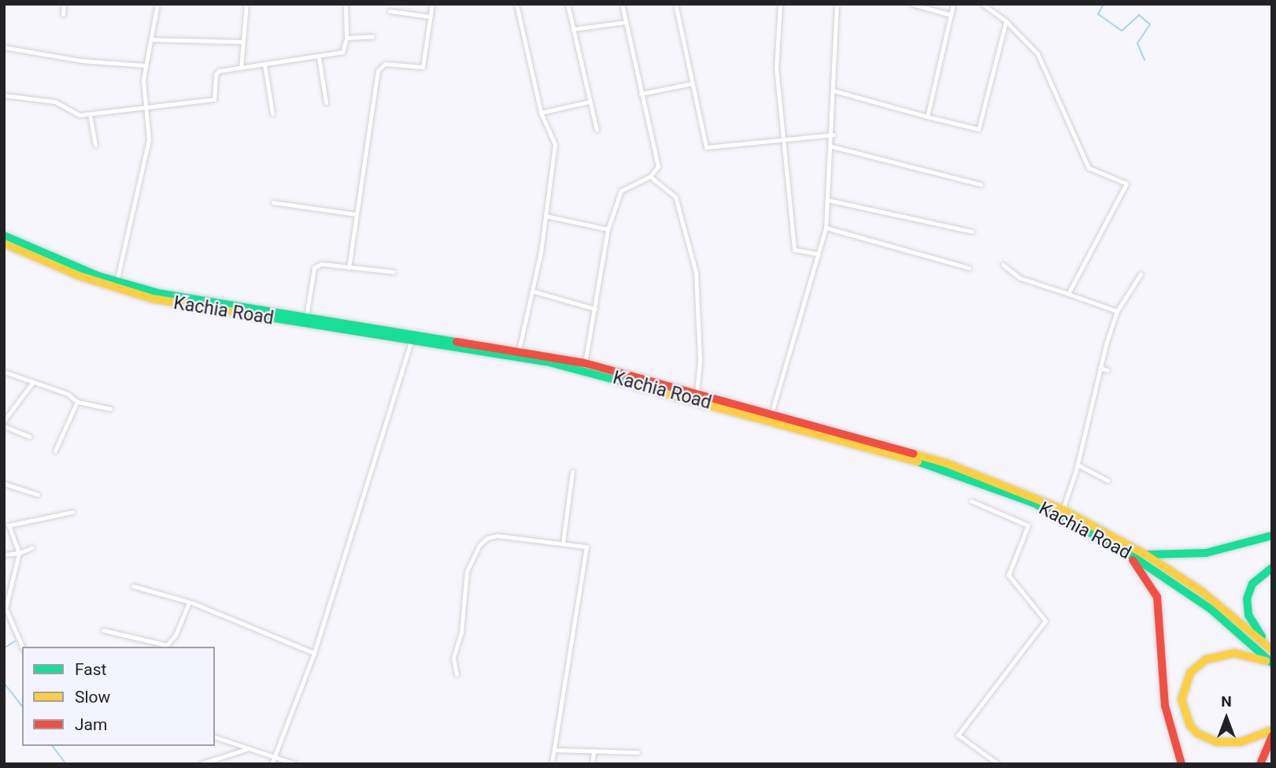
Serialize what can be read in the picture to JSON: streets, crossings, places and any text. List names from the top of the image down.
{
  "streets": {
    "highway": ["Kachia Road"]
  },
  "legend": ["Fast", "Slow", "Jam"],
  "north": "top"
}
